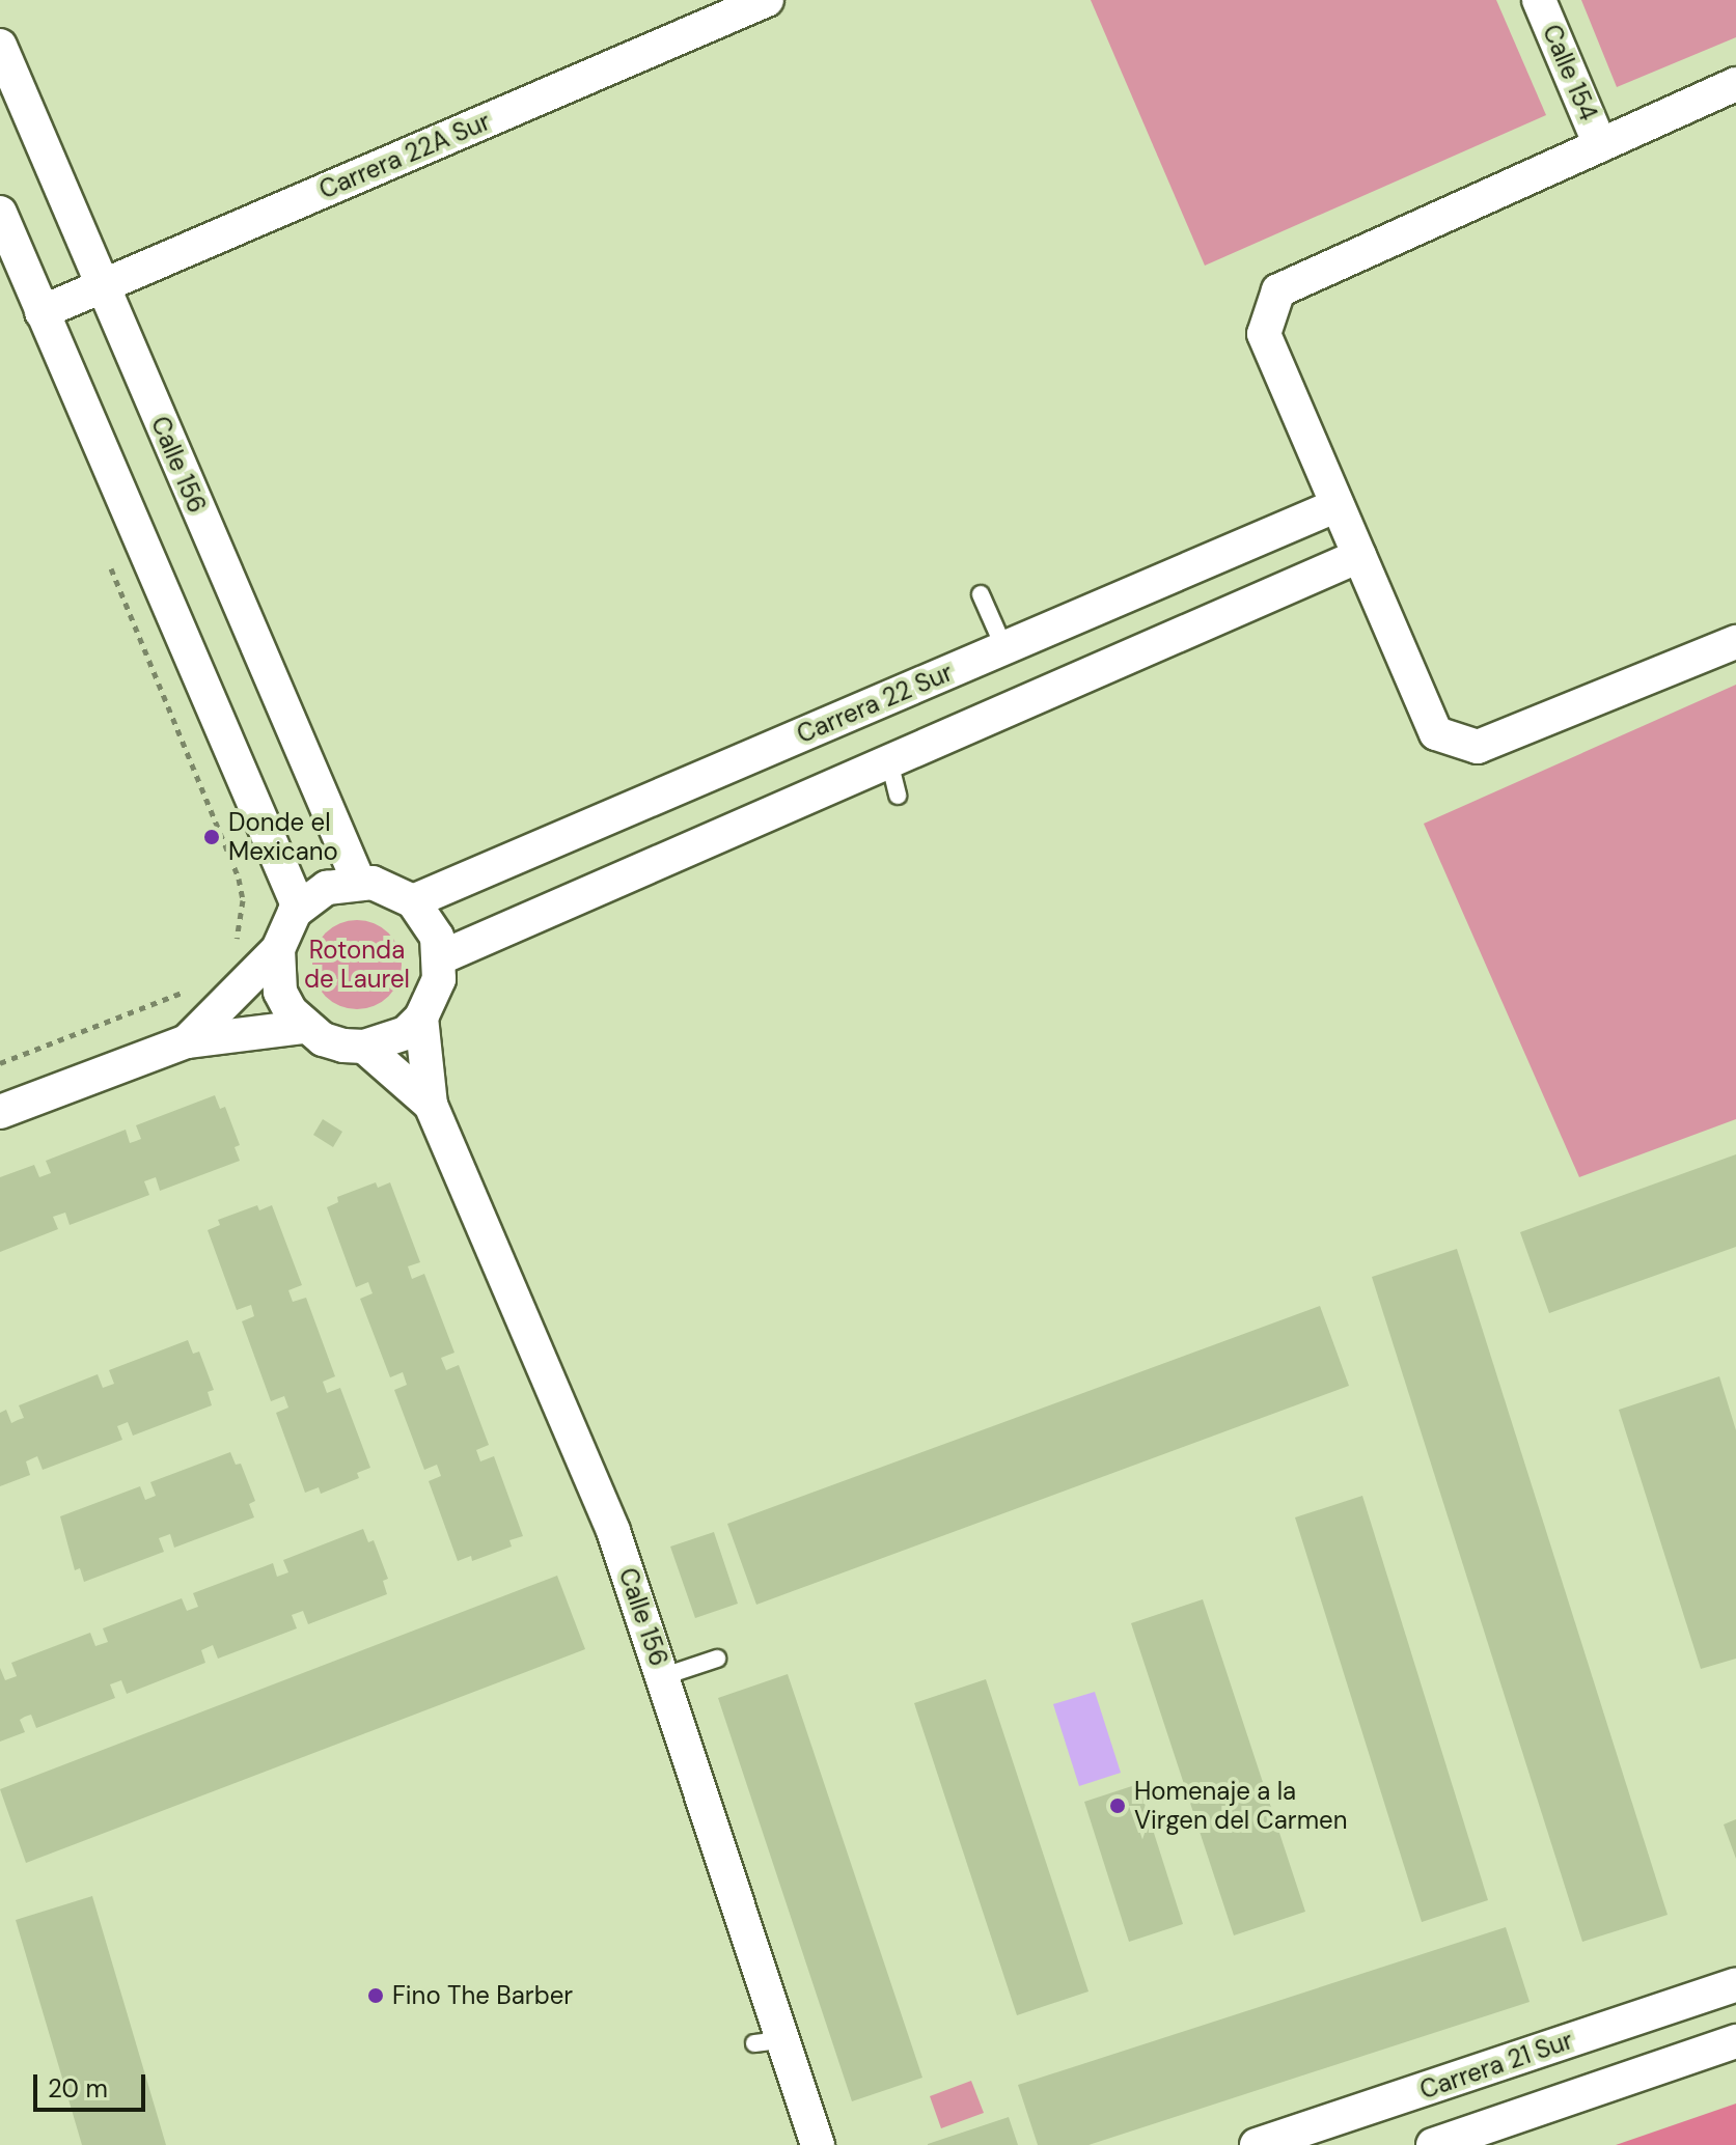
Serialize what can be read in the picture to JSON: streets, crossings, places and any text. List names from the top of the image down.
{
  "streets": {
    "street": [
      "Calle 154",
      "Carrera 22A Sur",
      "Calle 156",
      "Carrera 22 Sur",
      "Carrera 21 Sur"
    ]
  },
  "crossings": [
    ["Carrera 22A Sur", "Calle 156"],
    ["Calle 156", "Carrera 22 Sur"]
  ],
  "parks": ["Rotonda de Laurel"],
  "places": ["Donde el Mexicano", "Homenaje a la Virgen del Carmen", "Fino The Barber"],
  "scale_bar": "20 m"
}
